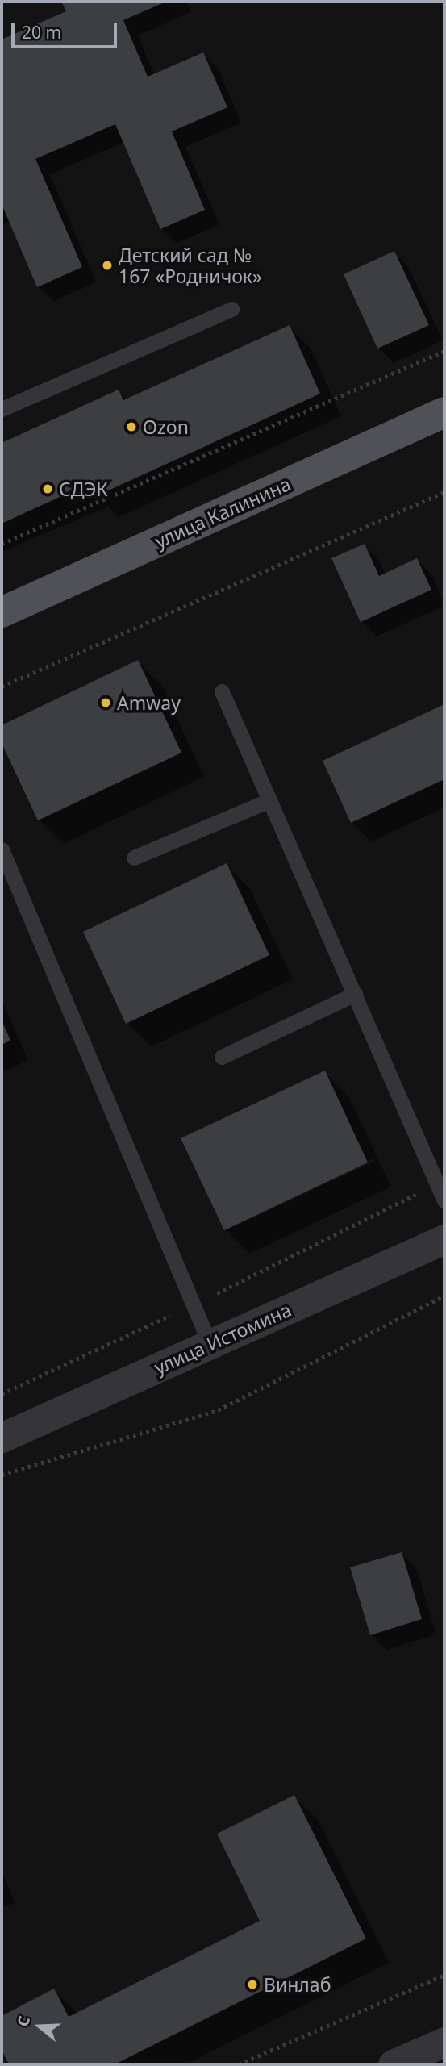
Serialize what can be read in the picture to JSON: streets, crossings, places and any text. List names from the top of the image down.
{
  "streets": {
    "main road": ["улица Калинина"],
    "street": ["улица Истомина"]
  },
  "places": [
    "Детский сад № 167 «Родничок»",
    "Ozon",
    "СДЭК",
    "Amway",
    "Винлаб"
  ],
  "scale_bar": "20 m",
  "north": "left"
}
